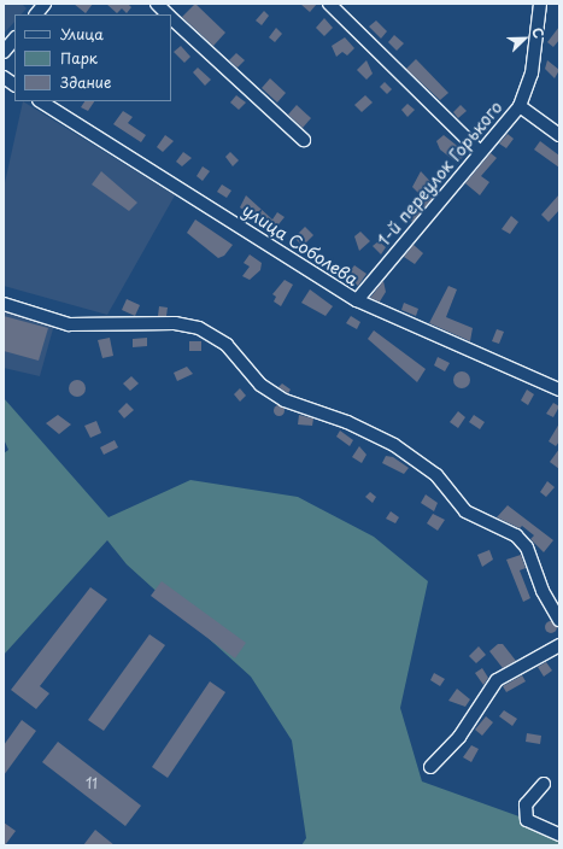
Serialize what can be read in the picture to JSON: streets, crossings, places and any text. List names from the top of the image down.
{
  "streets": {
    "street": ["1-й переулок Горького", "улица Соболева"]
  },
  "crossings": [
    ["1-й переулок Горького", "улица Соболева"]
  ],
  "house_numbers": ["11"],
  "legend": ["Улица", "Парк", "Здание"],
  "north": "top right"
}
